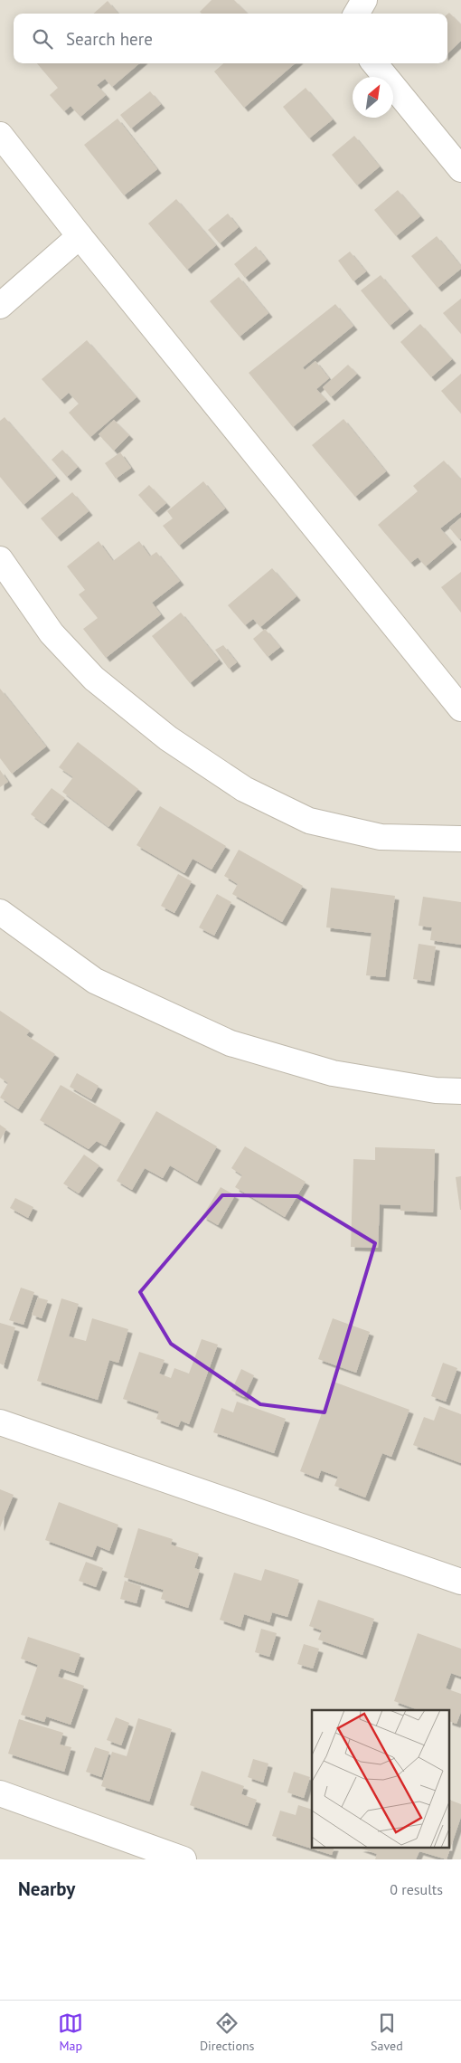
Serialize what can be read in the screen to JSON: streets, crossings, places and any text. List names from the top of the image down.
{
  "north": "top right",
  "page": {
    "search": "Search here",
    "heading": ["Nearby", "0 results"],
    "nav": ["Map", "Directions", "Saved"]
  }
}
